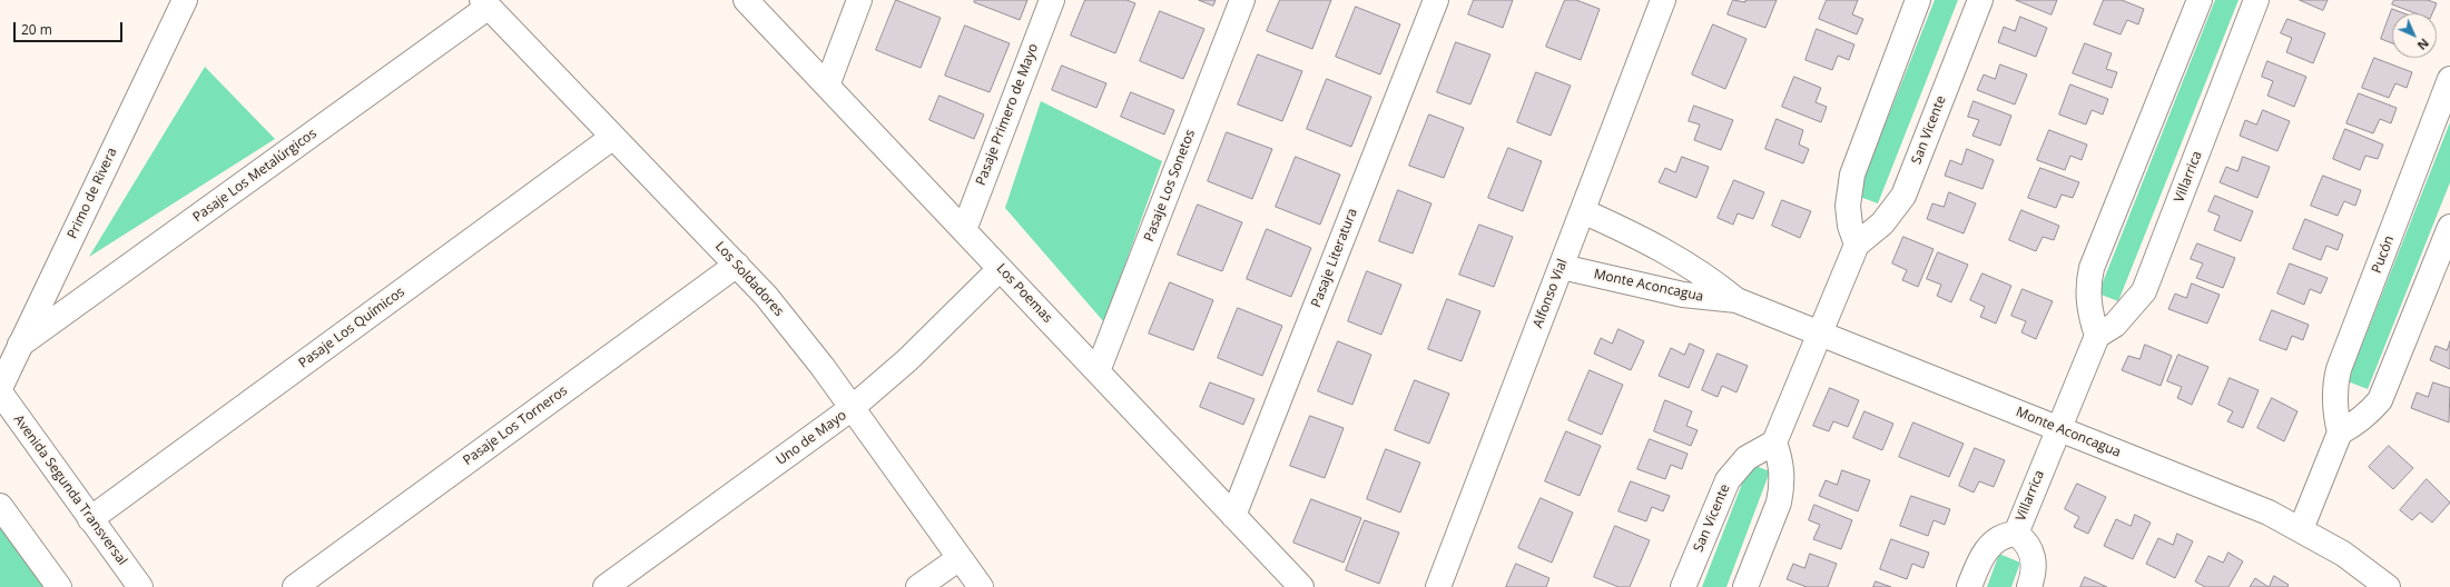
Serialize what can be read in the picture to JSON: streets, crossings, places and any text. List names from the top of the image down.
{
  "streets": {
    "street": [
      "Pasaje Primero de Mayo",
      "San Vicente",
      "Pasaje Los Metalúrgicos",
      "Villarrica",
      "Pasaje Los Sonetos",
      "Primo de Rivera",
      "Pucón",
      "Pasaje Literatura",
      "Los Soldadores",
      "Monte Aconcagua",
      "Los Poemas",
      "Alfonso Vial",
      "Pasaje Los Químicos",
      "Pasaje Los Torneros",
      "Uno de Mayo",
      "Avenida Segunda Transversal"
    ]
  },
  "crossings": [
    ["Pasaje Primero de Mayo", "Los Poemas"],
    ["San Vicente", "Monte Aconcagua"],
    ["Pasaje Los Metalúrgicos", "Primo de Rivera"],
    ["Pasaje Los Metalúrgicos", "Los Soldadores"],
    ["Villarrica", "Monte Aconcagua"],
    ["Pasaje Los Sonetos", "Los Poemas"],
    ["Pasaje Literatura", "Los Poemas"],
    ["Los Soldadores", "Pasaje Los Químicos"],
    ["Los Soldadores", "Pasaje Los Torneros"],
    ["Los Soldadores", "Uno de Mayo"],
    ["Monte Aconcagua", "Alfonso Vial"],
    ["Los Poemas", "Uno de Mayo"],
    ["Pasaje Los Químicos", "Avenida Segunda Transversal"]
  ],
  "scale_bar": "20 m",
  "north": "bottom right"
}
